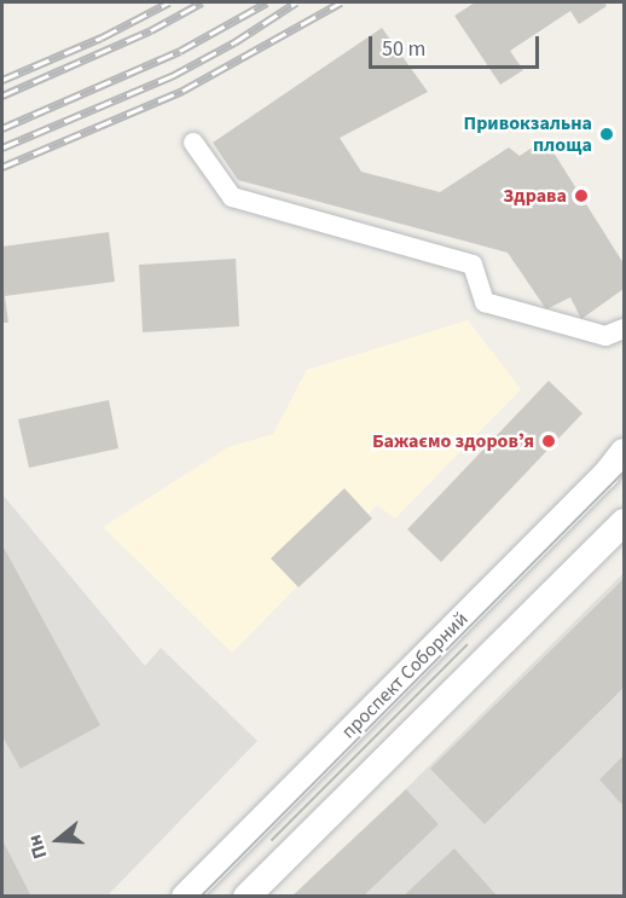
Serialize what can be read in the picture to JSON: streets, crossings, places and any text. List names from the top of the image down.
{
  "streets": {
    "main road": ["проспект Соборний"]
  },
  "places": ["Привокзальна площа", "Здрава", "Бажаємо здоровʼя"],
  "scale_bar": "50 m",
  "north": "left"
}
